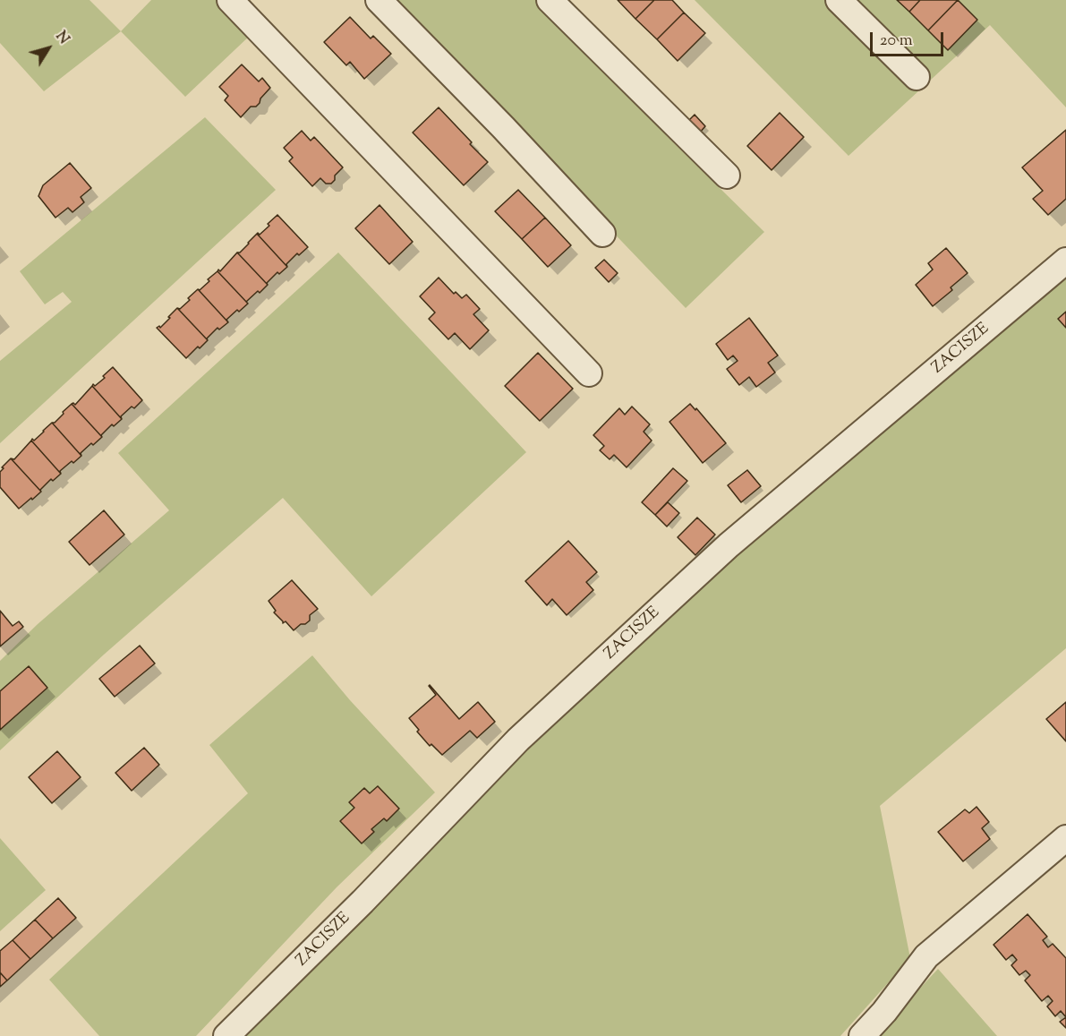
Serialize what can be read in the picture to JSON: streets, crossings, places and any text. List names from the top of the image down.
{
  "streets": {
    "street": ["ZACISZE"]
  },
  "scale_bar": "20 m",
  "north": "top right"
}
